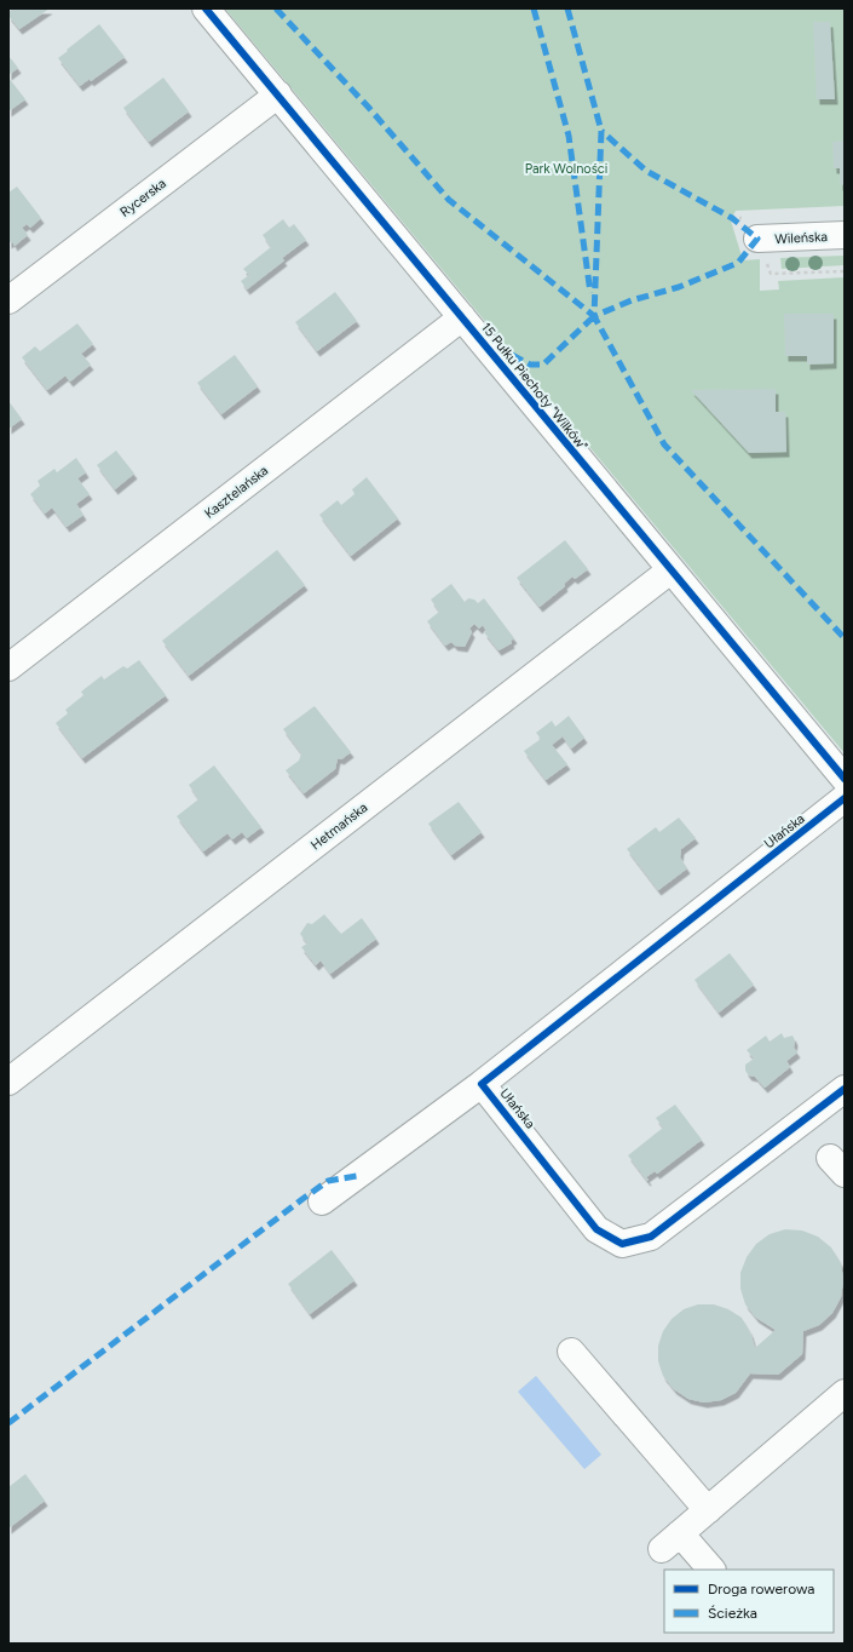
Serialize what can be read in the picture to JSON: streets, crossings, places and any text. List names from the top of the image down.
{
  "streets": {
    "street": [
      "Rycerska",
      "Wileńska",
      "15 Pułku Piechoty \"Wilków\"",
      "Kasztelańska",
      "Hetmańska",
      "Ułańska"
    ]
  },
  "crossings": [
    ["Rycerska", "15 Pułku Piechoty \"Wilków\""],
    ["15 Pułku Piechoty \"Wilków\"", "Kasztelańska"],
    ["15 Pułku Piechoty \"Wilków\"", "Hetmańska"]
  ],
  "parks": ["Park Wolności"],
  "legend": ["Droga rowerowa", "Ścieżka"]
}
